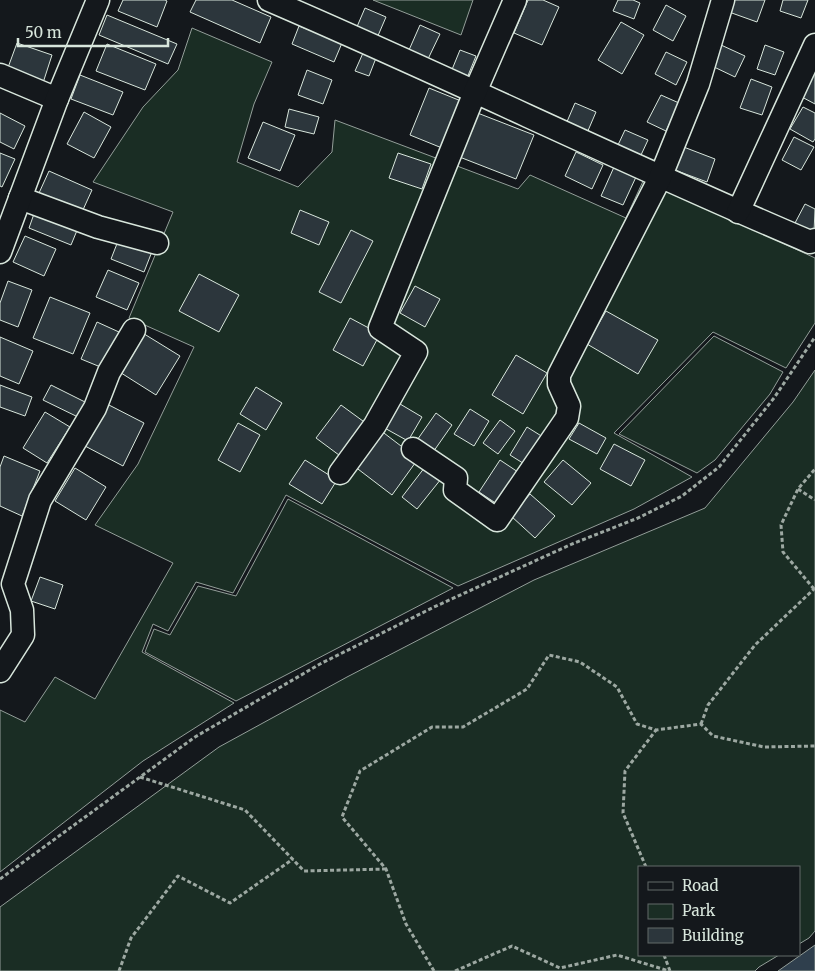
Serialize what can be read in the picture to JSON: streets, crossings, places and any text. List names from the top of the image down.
{
  "legend": ["Road", "Park", "Building"],
  "scale_bar": "50 m"
}
